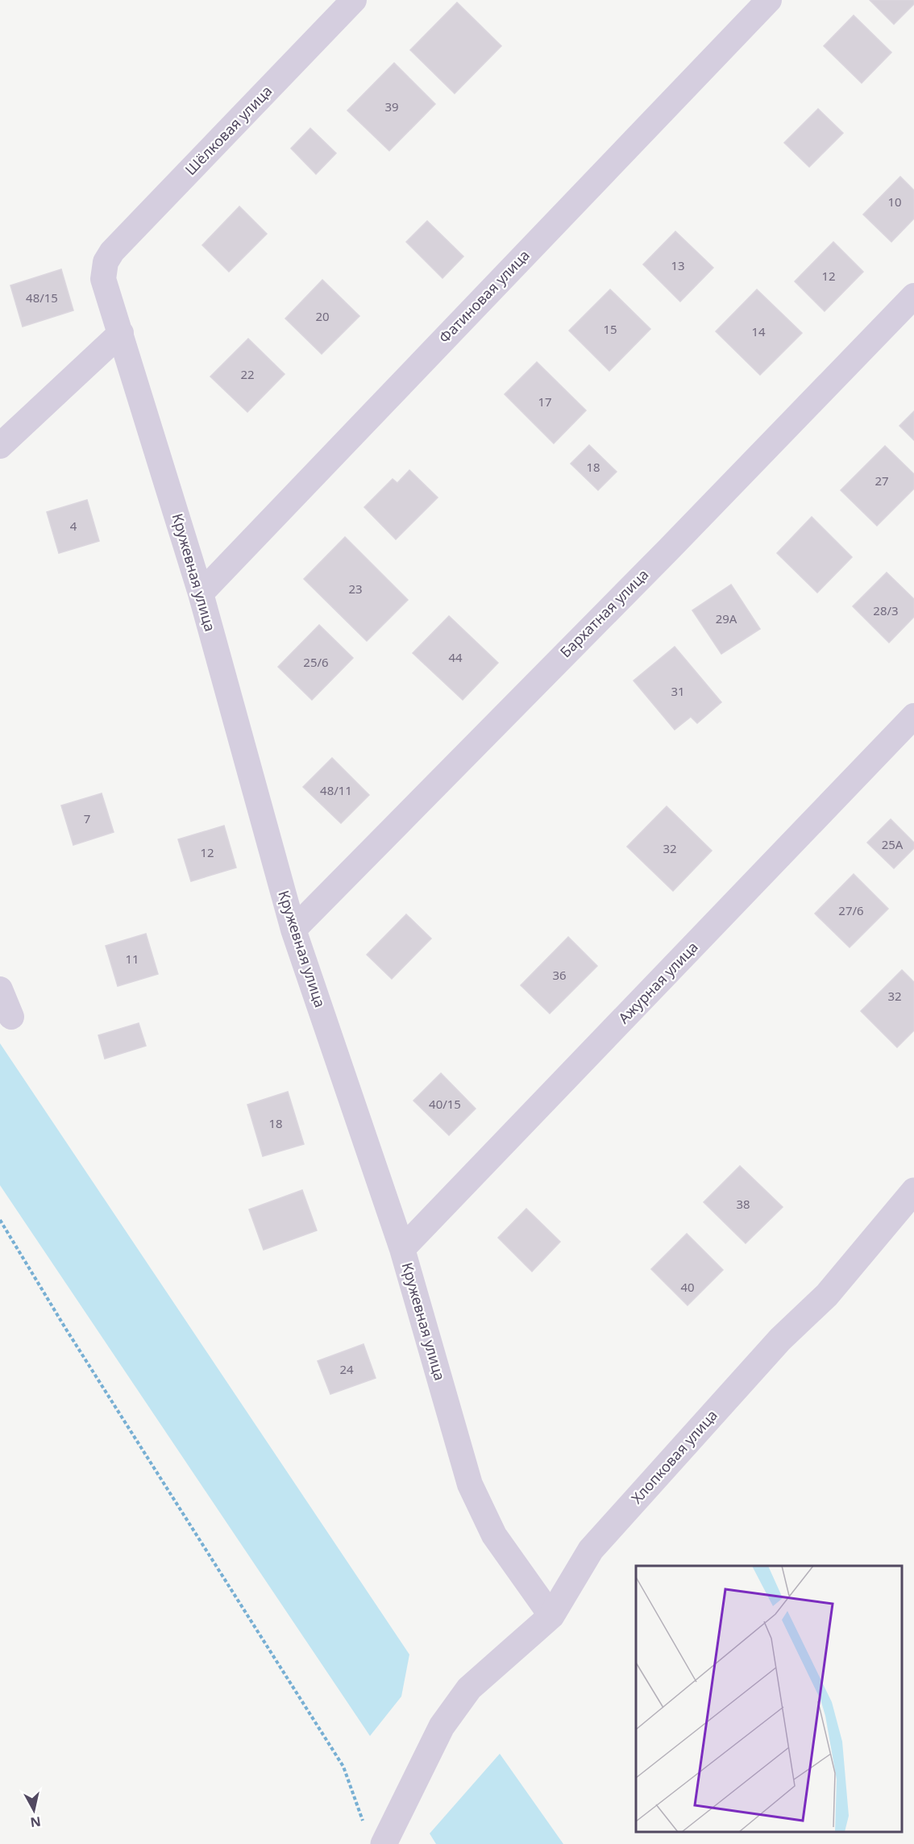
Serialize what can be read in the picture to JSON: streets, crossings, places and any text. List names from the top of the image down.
{
  "streets": {
    "street": [
      "Шёлковая улица",
      "Фатиновая улица",
      "Кружевная улица",
      "Бархатная улица",
      "Ажурная улица",
      "Хлопковая улица"
    ]
  },
  "crossings": [
    ["Шёлковая улица", "Кружевная улица"],
    ["Фатиновая улица", "Кружевная улица"],
    ["Кружевная улица", "Бархатная улица"],
    ["Кружевная улица", "Ажурная улица"],
    ["Кружевная улица", "Хлопковая улица"]
  ],
  "house_numbers": [
    "39",
    "10",
    "13",
    "12",
    "48/15",
    "20",
    "15",
    "14",
    "22",
    "17",
    "18",
    "27",
    "4",
    "23",
    "28/3",
    "29А",
    "44",
    "25/6",
    "31",
    "48/11",
    "7",
    "25А",
    "32",
    "12",
    "27/6",
    "11",
    "36",
    "32",
    "40/15",
    "18",
    "38",
    "40",
    "24"
  ],
  "north": "bottom"
}
